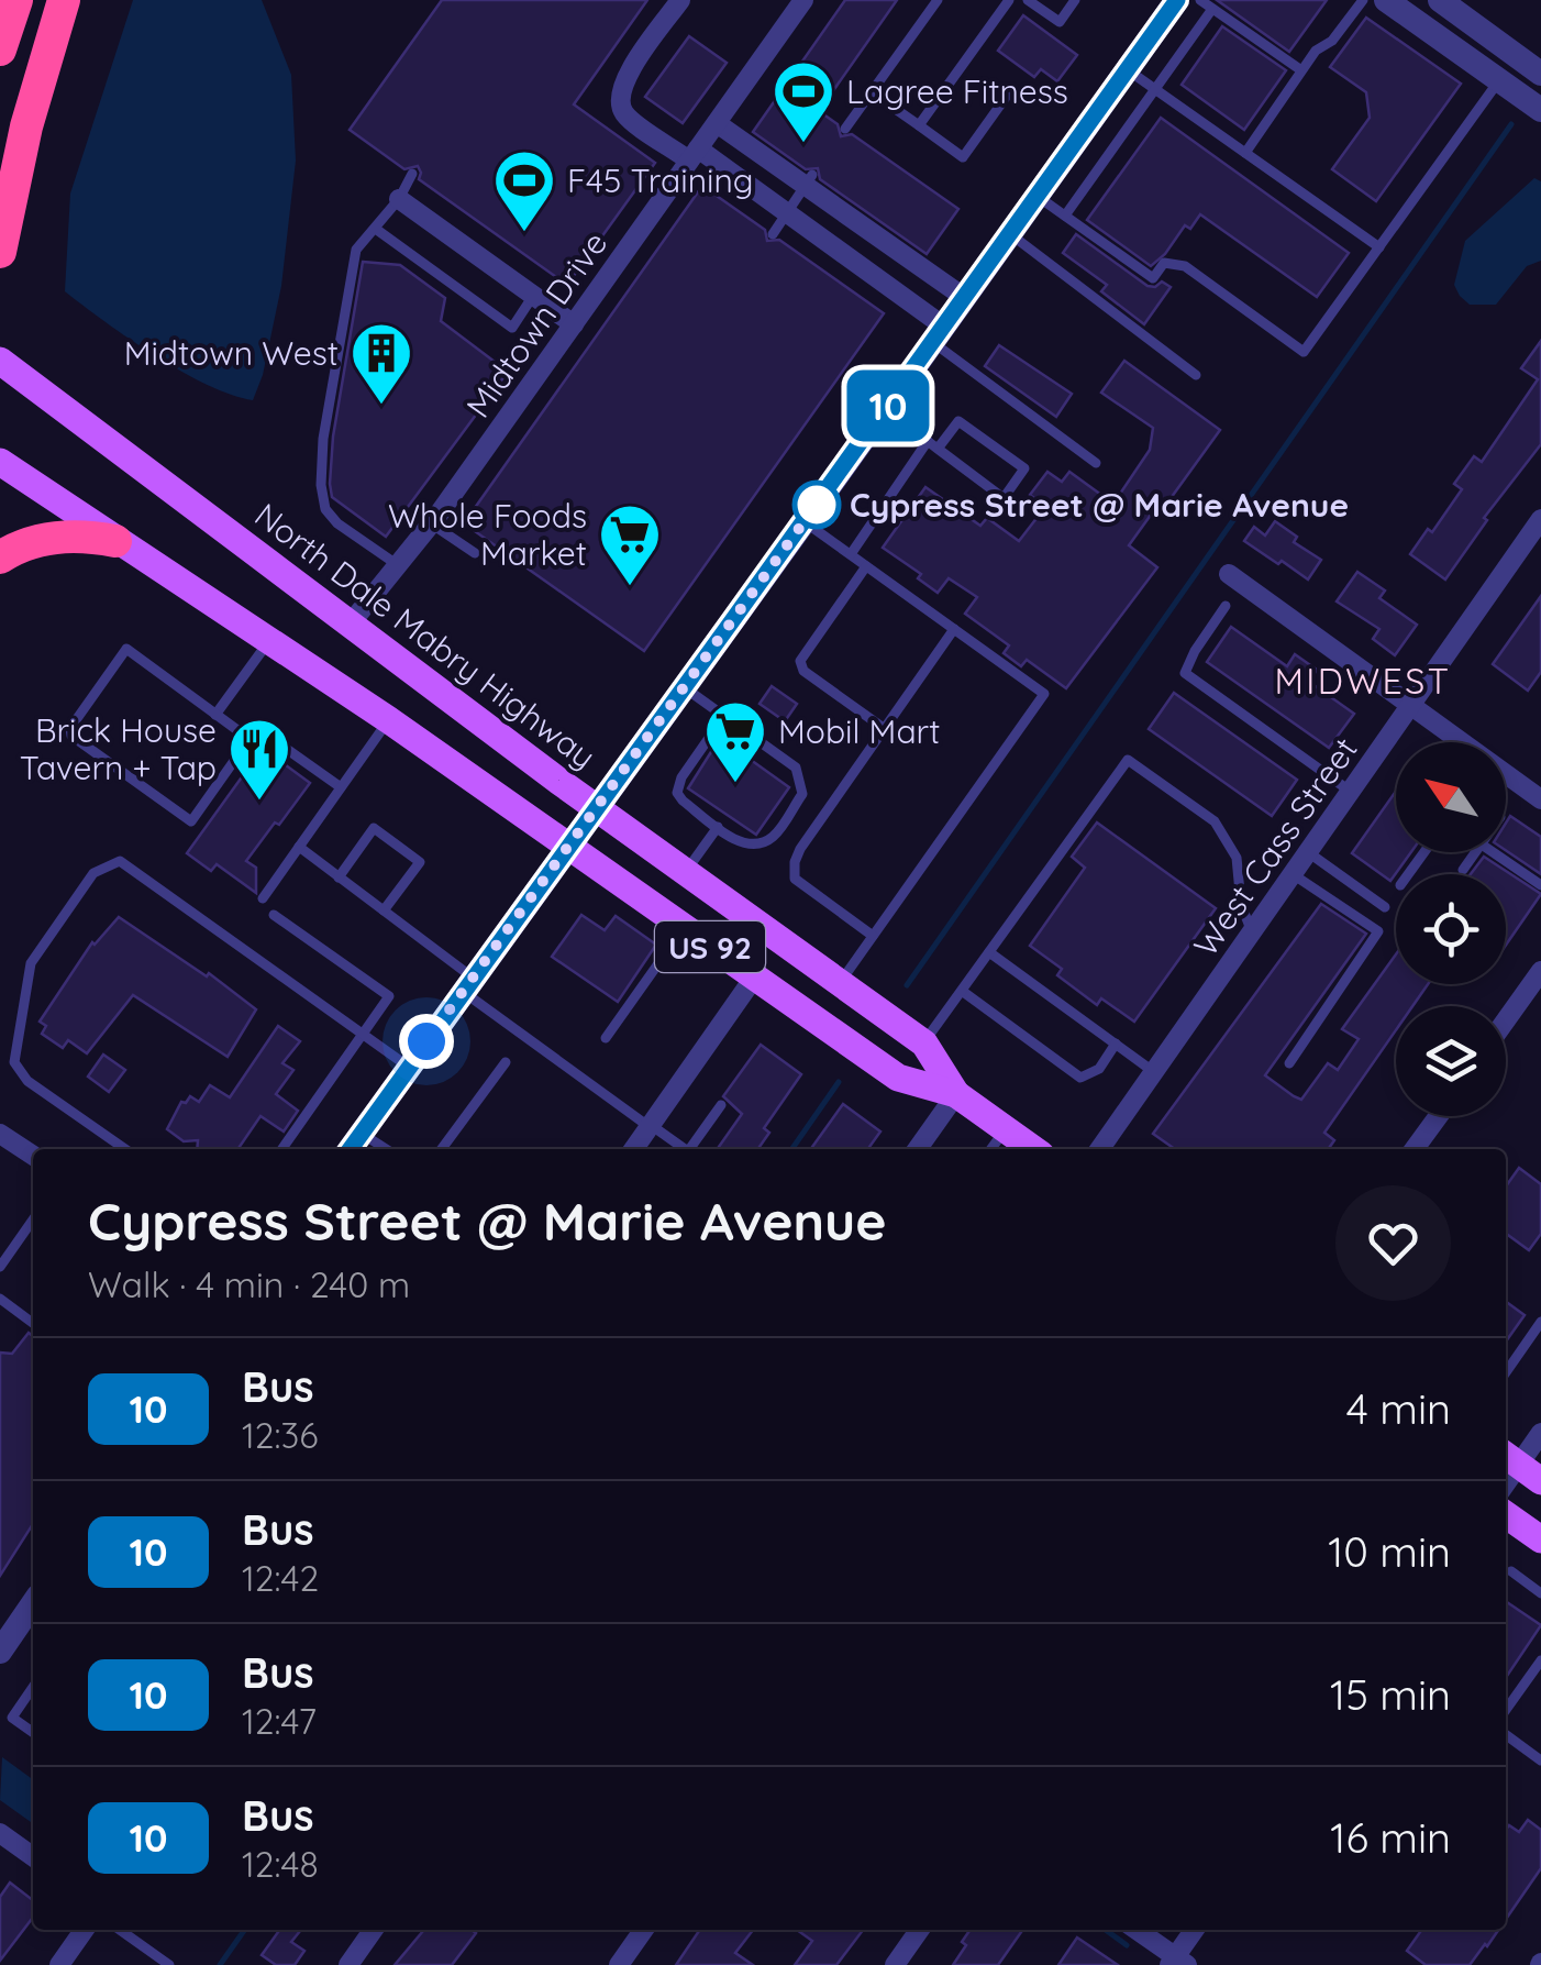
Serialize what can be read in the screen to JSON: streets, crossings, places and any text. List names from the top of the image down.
{
  "streets": {
    "main road": ["North Dale Mabry Highway", "US 92"],
    "street": ["Midtown Drive", "West Cass Street"]
  },
  "crossings": [
    ["Midtown Drive", "North Dale Mabry Highway"]
  ],
  "districts": ["MIDWEST"],
  "places": {
    "sports": ["Lagree Fitness", "F45 Training"],
    "building": ["Midtown West"],
    "other": ["Cypress Street @ Marie Avenue"],
    "supermarket": ["Whole Foods Market", "Mobil Mart"],
    "restaurant": ["Brick House Tavern + Tap"]
  },
  "lines": ["bus line 10"],
  "north": "top left",
  "page": {
    "on_map": "10",
    "heading": ["Cypress Street @ Marie Avenue", "Walk · 4 min · 240 m"],
    "list": [
      {
        "mark": "10",
        "name": "Bus",
        "note": "12:36",
        "value": "4 min"
      },
      {
        "mark": "10",
        "name": "Bus",
        "note": "12:42",
        "value": "10 min"
      },
      {
        "mark": "10",
        "name": "Bus",
        "note": "12:47",
        "value": "15 min"
      },
      {
        "mark": "10",
        "name": "Bus",
        "note": "12:48",
        "value": "16 min"
      }
    ]
  }
}
